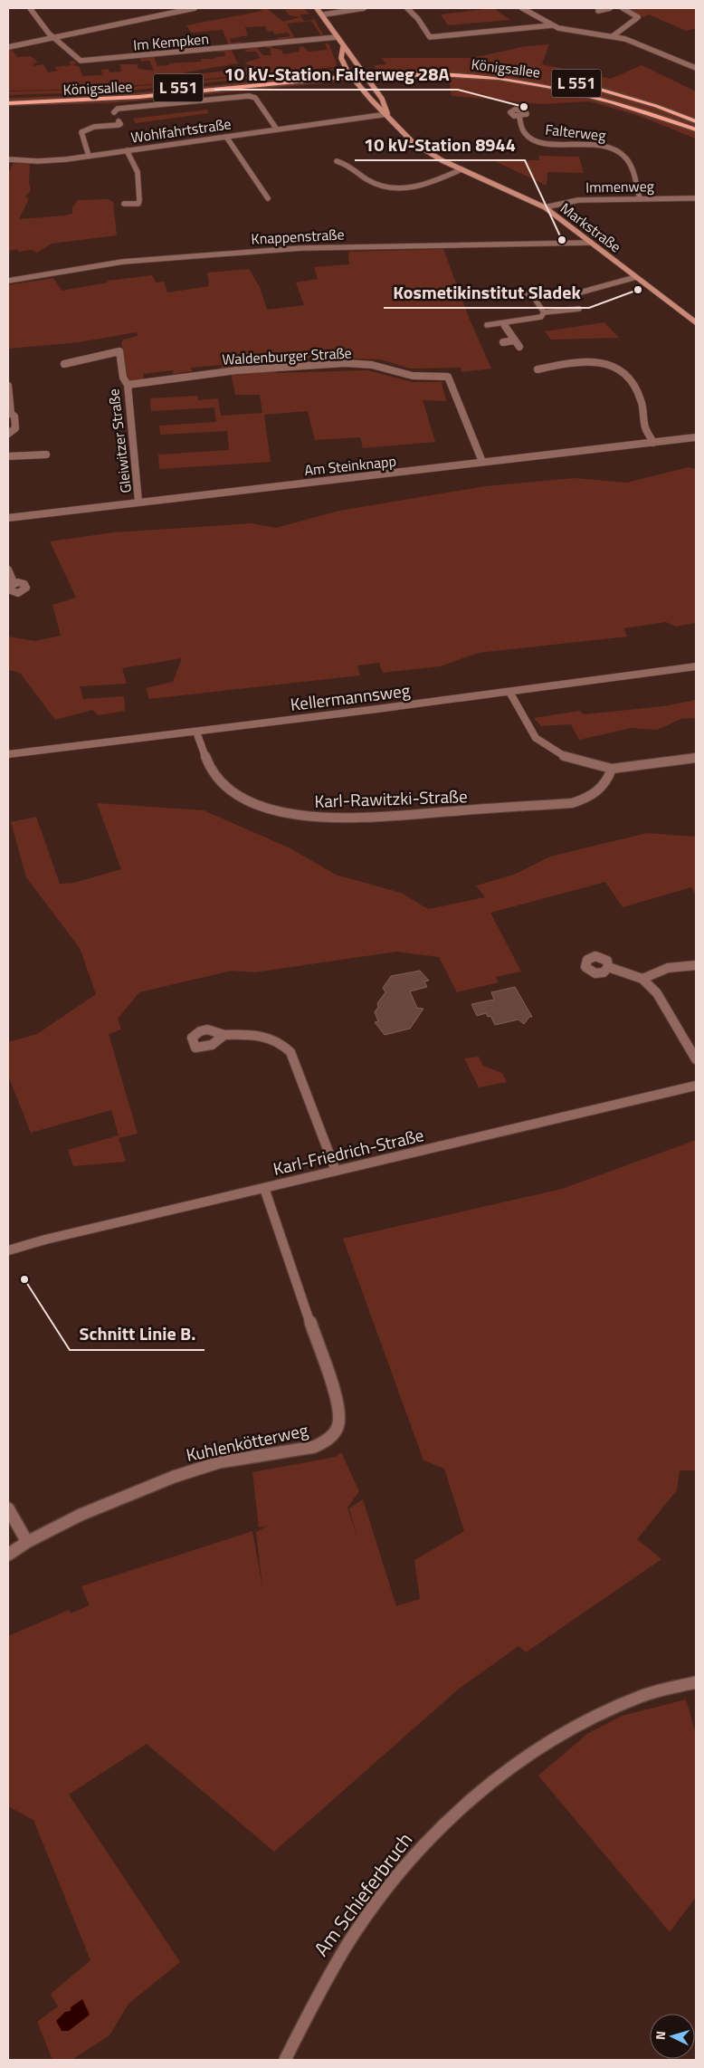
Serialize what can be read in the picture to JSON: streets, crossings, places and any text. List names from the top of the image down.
{
  "streets": {
    "main road": ["Königsallee", "L 551", "Markstraße"],
    "street": [
      "Im Kempken",
      "Wohlfahrtstraße",
      "Falterweg",
      "Immenweg",
      "Knappenstraße",
      "Waldenburger Straße",
      "Gleiwitzer Straße",
      "Am Steinknapp",
      "Kellermannsweg",
      "Karl-Rawitzki-Straße",
      "Karl-Friedrich-Straße",
      "Kuhlenkötterweg",
      "Am Schieferbruch"
    ]
  },
  "crossings": [
    ["Im Kempken", "Markstraße"],
    ["Königsallee", "Markstraße"],
    ["Wohlfahrtstraße", "Markstraße"],
    ["Falterweg", "Immenweg"],
    ["Immenweg", "Markstraße"],
    ["Markstraße", "Knappenstraße"],
    ["Waldenburger Straße", "Gleiwitzer Straße"],
    ["Waldenburger Straße", "Am Steinknapp"],
    ["Gleiwitzer Straße", "Am Steinknapp"],
    ["Kellermannsweg", "Karl-Rawitzki-Straße"],
    ["Karl-Friedrich-Straße", "Kuhlenkötterweg"]
  ],
  "places": [
    "10 kV-Station Falterweg 28A",
    "10 kV-Station 8944",
    "Kosmetikinstitut Sladek",
    "Schnitt Linie B."
  ],
  "north": "left"
}
